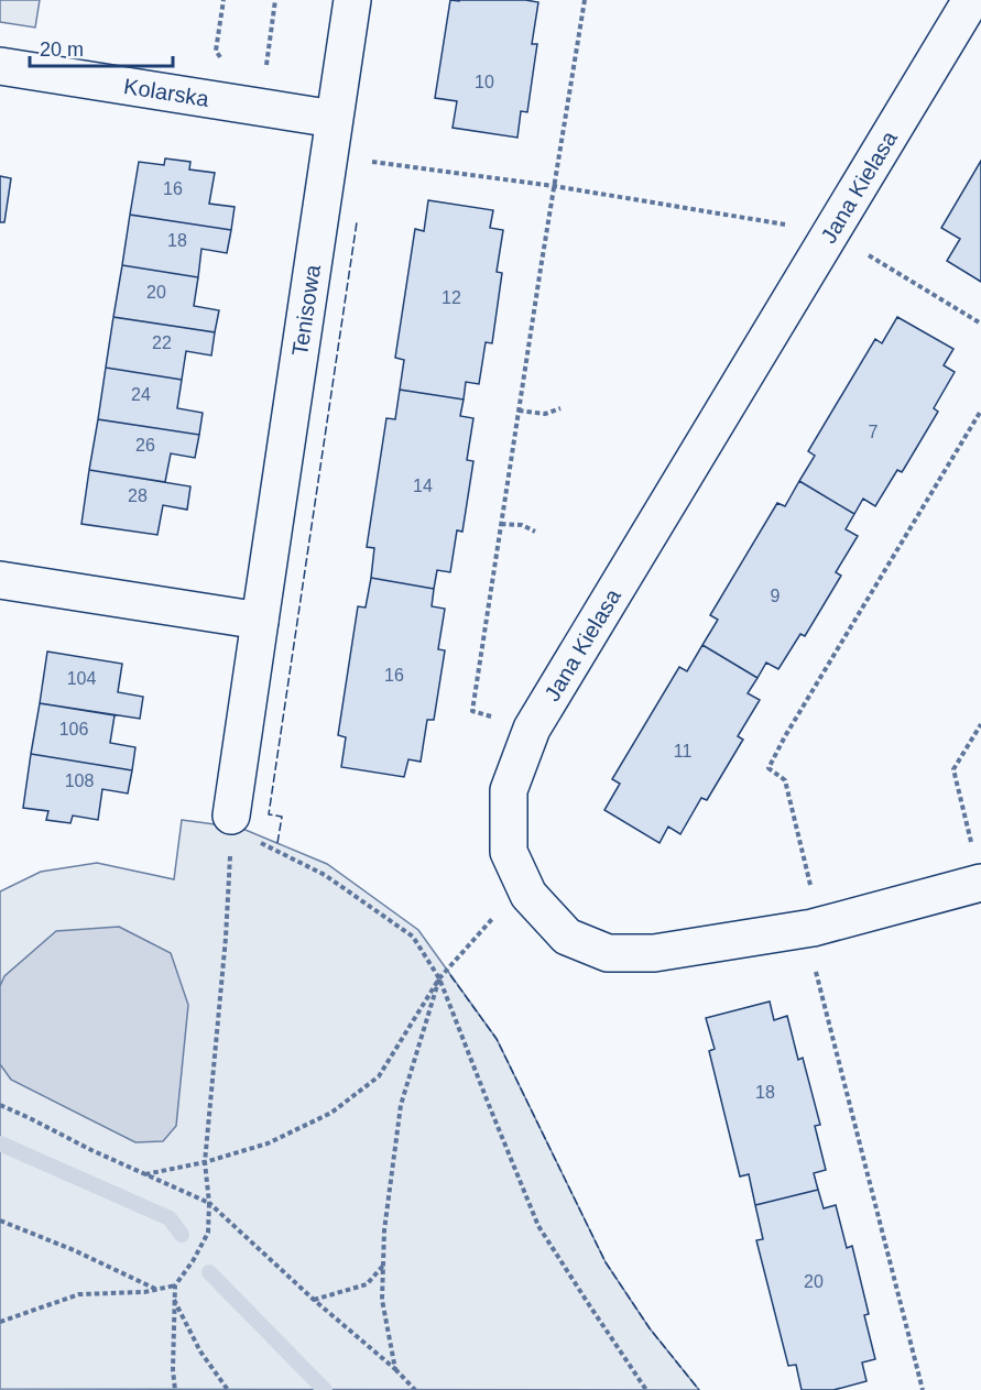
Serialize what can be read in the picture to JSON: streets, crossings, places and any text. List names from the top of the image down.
{
  "streets": {
    "street": ["Kolarska", "Jana Kielasa", "Tenisowa"]
  },
  "crossings": [
    ["Kolarska", "Tenisowa"]
  ],
  "house_numbers": [
    "10",
    "16",
    "18",
    "20",
    "12",
    "22",
    "24",
    "7",
    "26",
    "14",
    "28",
    "9",
    "16",
    "104",
    "106",
    "11",
    "108",
    "18",
    "20"
  ],
  "scale_bar": "20 m"
}
